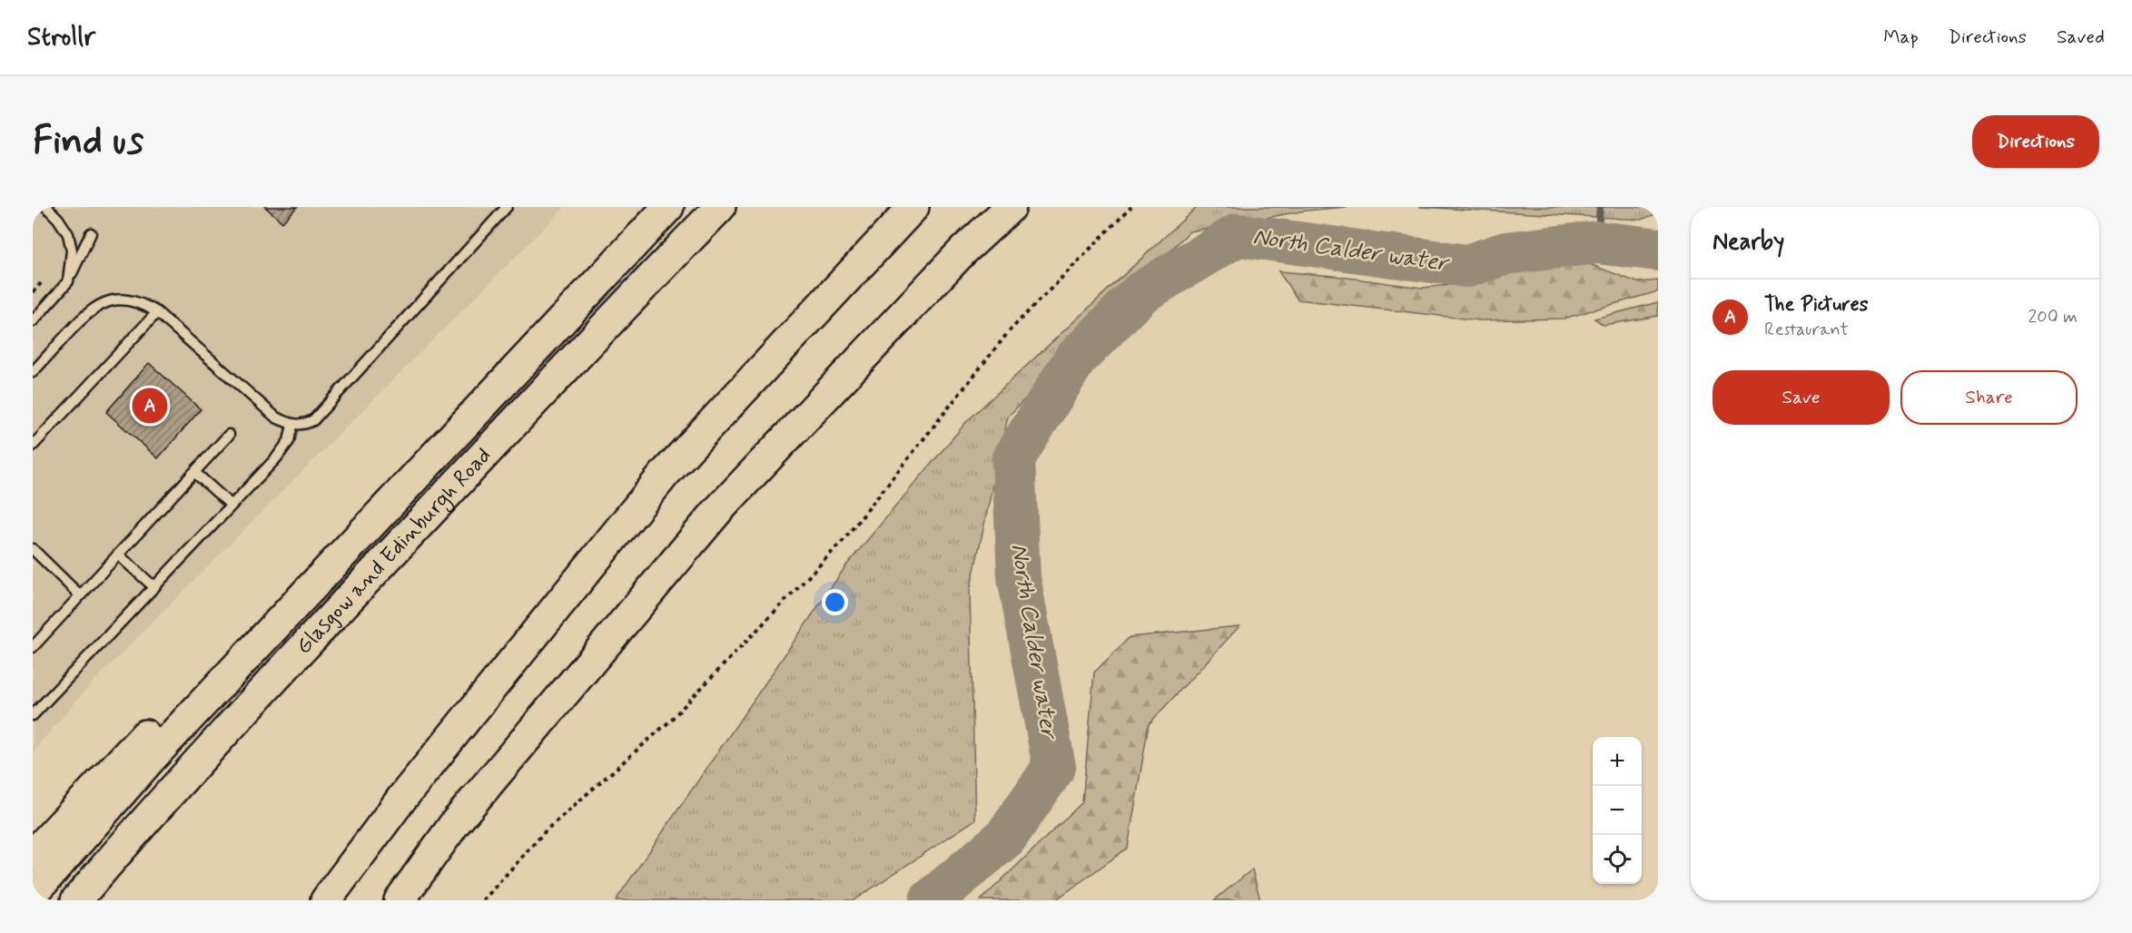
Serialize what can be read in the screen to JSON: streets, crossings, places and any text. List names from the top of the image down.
{
  "streets": {
    "highway": ["Glasgow and Edinburgh Road"]
  },
  "water": ["North Calder water"],
  "page": {
    "header": "Strollr",
    "nav": ["Map", "Directions", "Saved"],
    "buttons": [
      "Directions",
      ["Save", "Share"]
    ],
    "title": "Find us",
    "heading": "Nearby",
    "list": [
      {
        "mark": "A",
        "name": "The Pictures",
        "note": "Restaurant",
        "value": "200 m"
      }
    ],
    "pins": "A",
    "map_buttons": ["+", "−"]
  }
}
